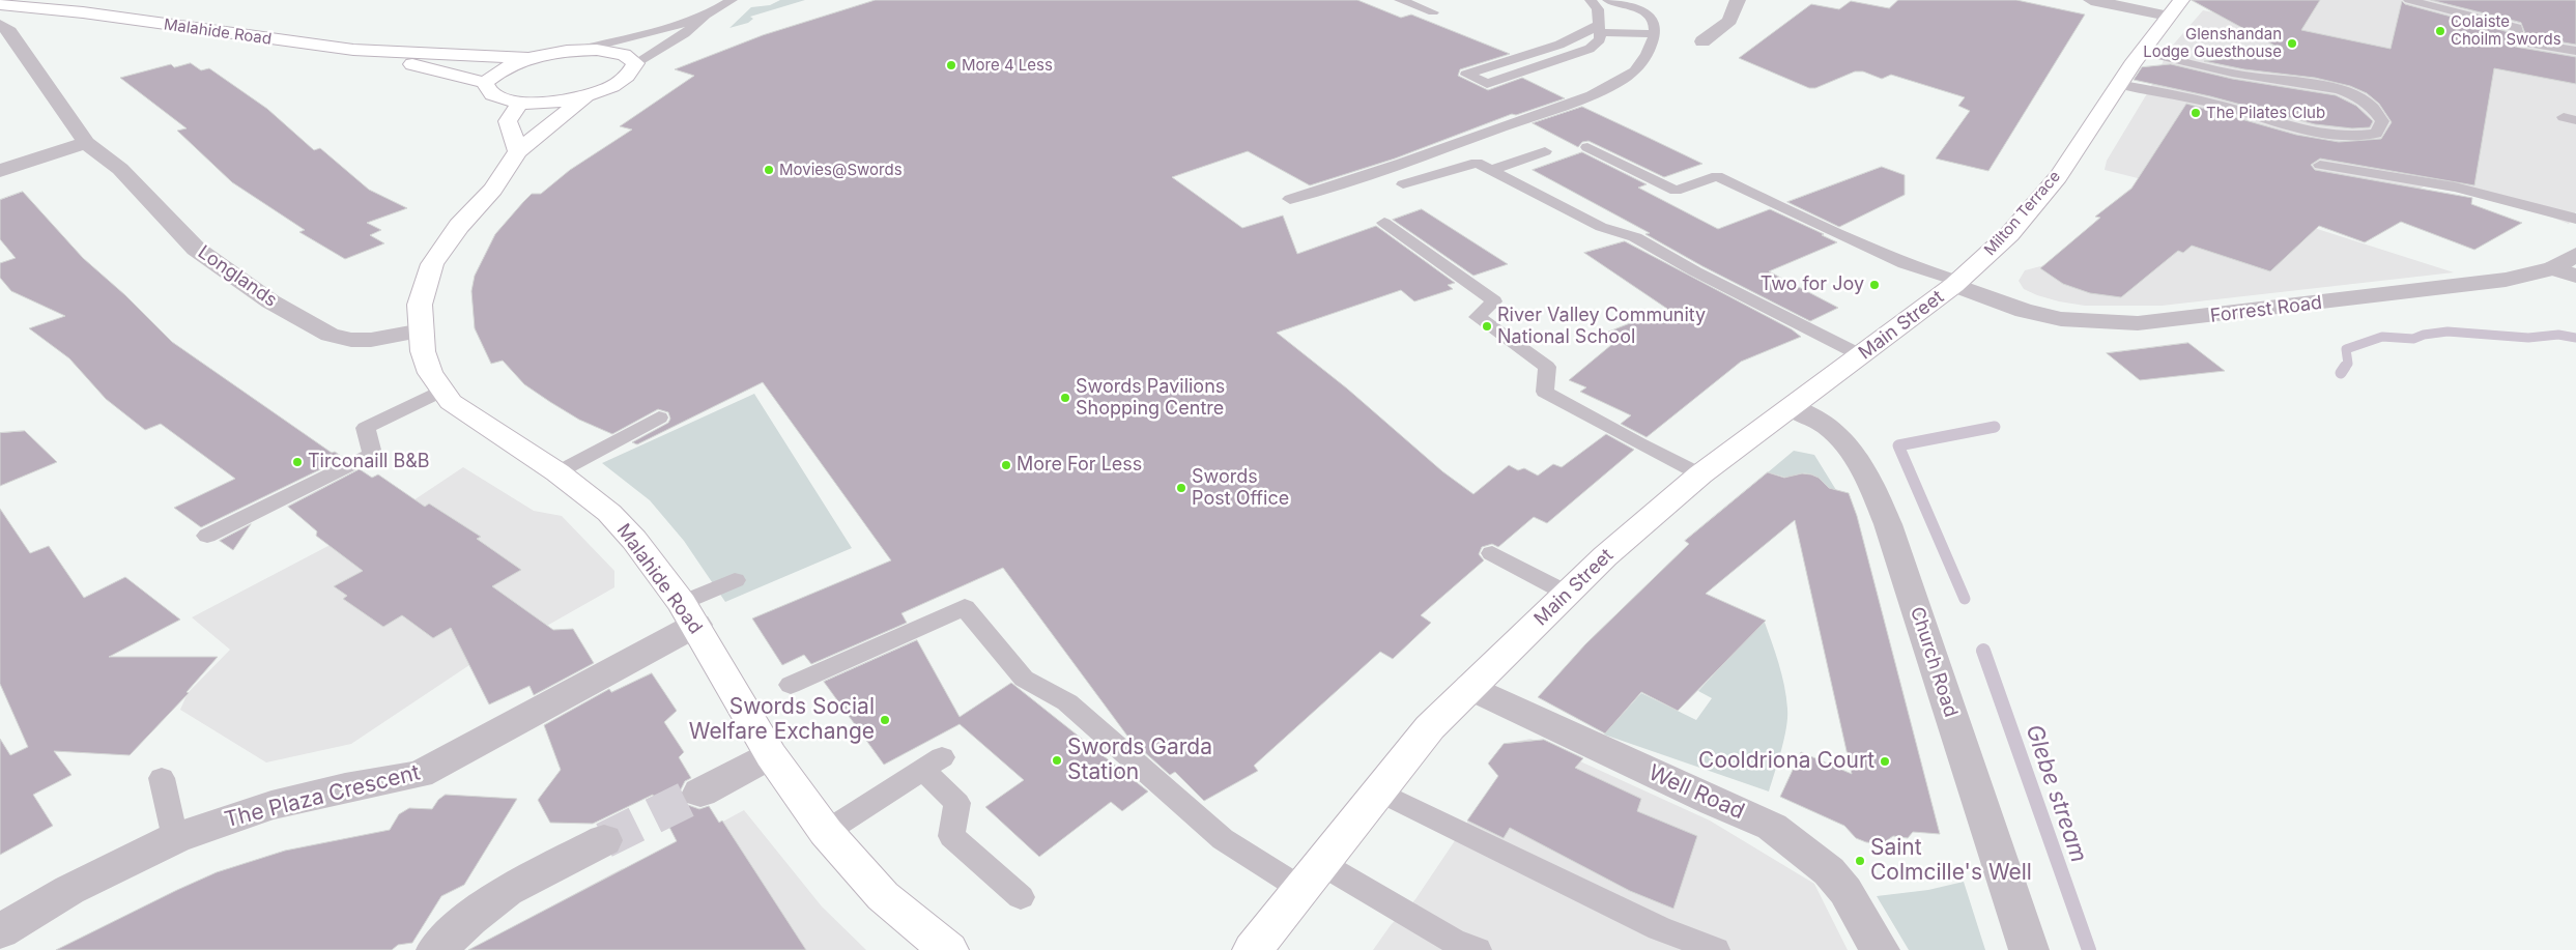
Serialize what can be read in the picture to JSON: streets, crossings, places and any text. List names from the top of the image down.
{
  "streets": {
    "main road": ["Malahide Road", "Milton Terrace", "Main Street"],
    "street": [
      "Longlands",
      "Forrest Road",
      "Church Road",
      "Well Road",
      "The Plaza Crescent"
    ]
  },
  "crossings": [
    ["Malahide Road", "Longlands"],
    ["Malahide Road", "The Plaza Crescent"],
    ["Milton Terrace", "Forrest Road"],
    ["Milton Terrace", "Main Street"],
    ["Forrest Road", "Main Street"],
    ["Main Street", "Church Road"],
    ["Main Street", "Well Road"]
  ],
  "water": ["Glebe stream"],
  "places": [
    "Colaiste Choilm Swords",
    "Glenshandan Lodge Guesthouse",
    "More 4 Less",
    "The Pilates Club",
    "Movies@Swords",
    "Two for Joy",
    "River Valley Community National School",
    "Swords Pavilions Shopping Centre",
    "Tirconaill B&B",
    "More For Less",
    "Swords Post Office",
    "Swords Social Welfare Exchange",
    "Swords Garda Station",
    "Cooldriona Court",
    "Saint Colmcille's Well"
  ]
}
